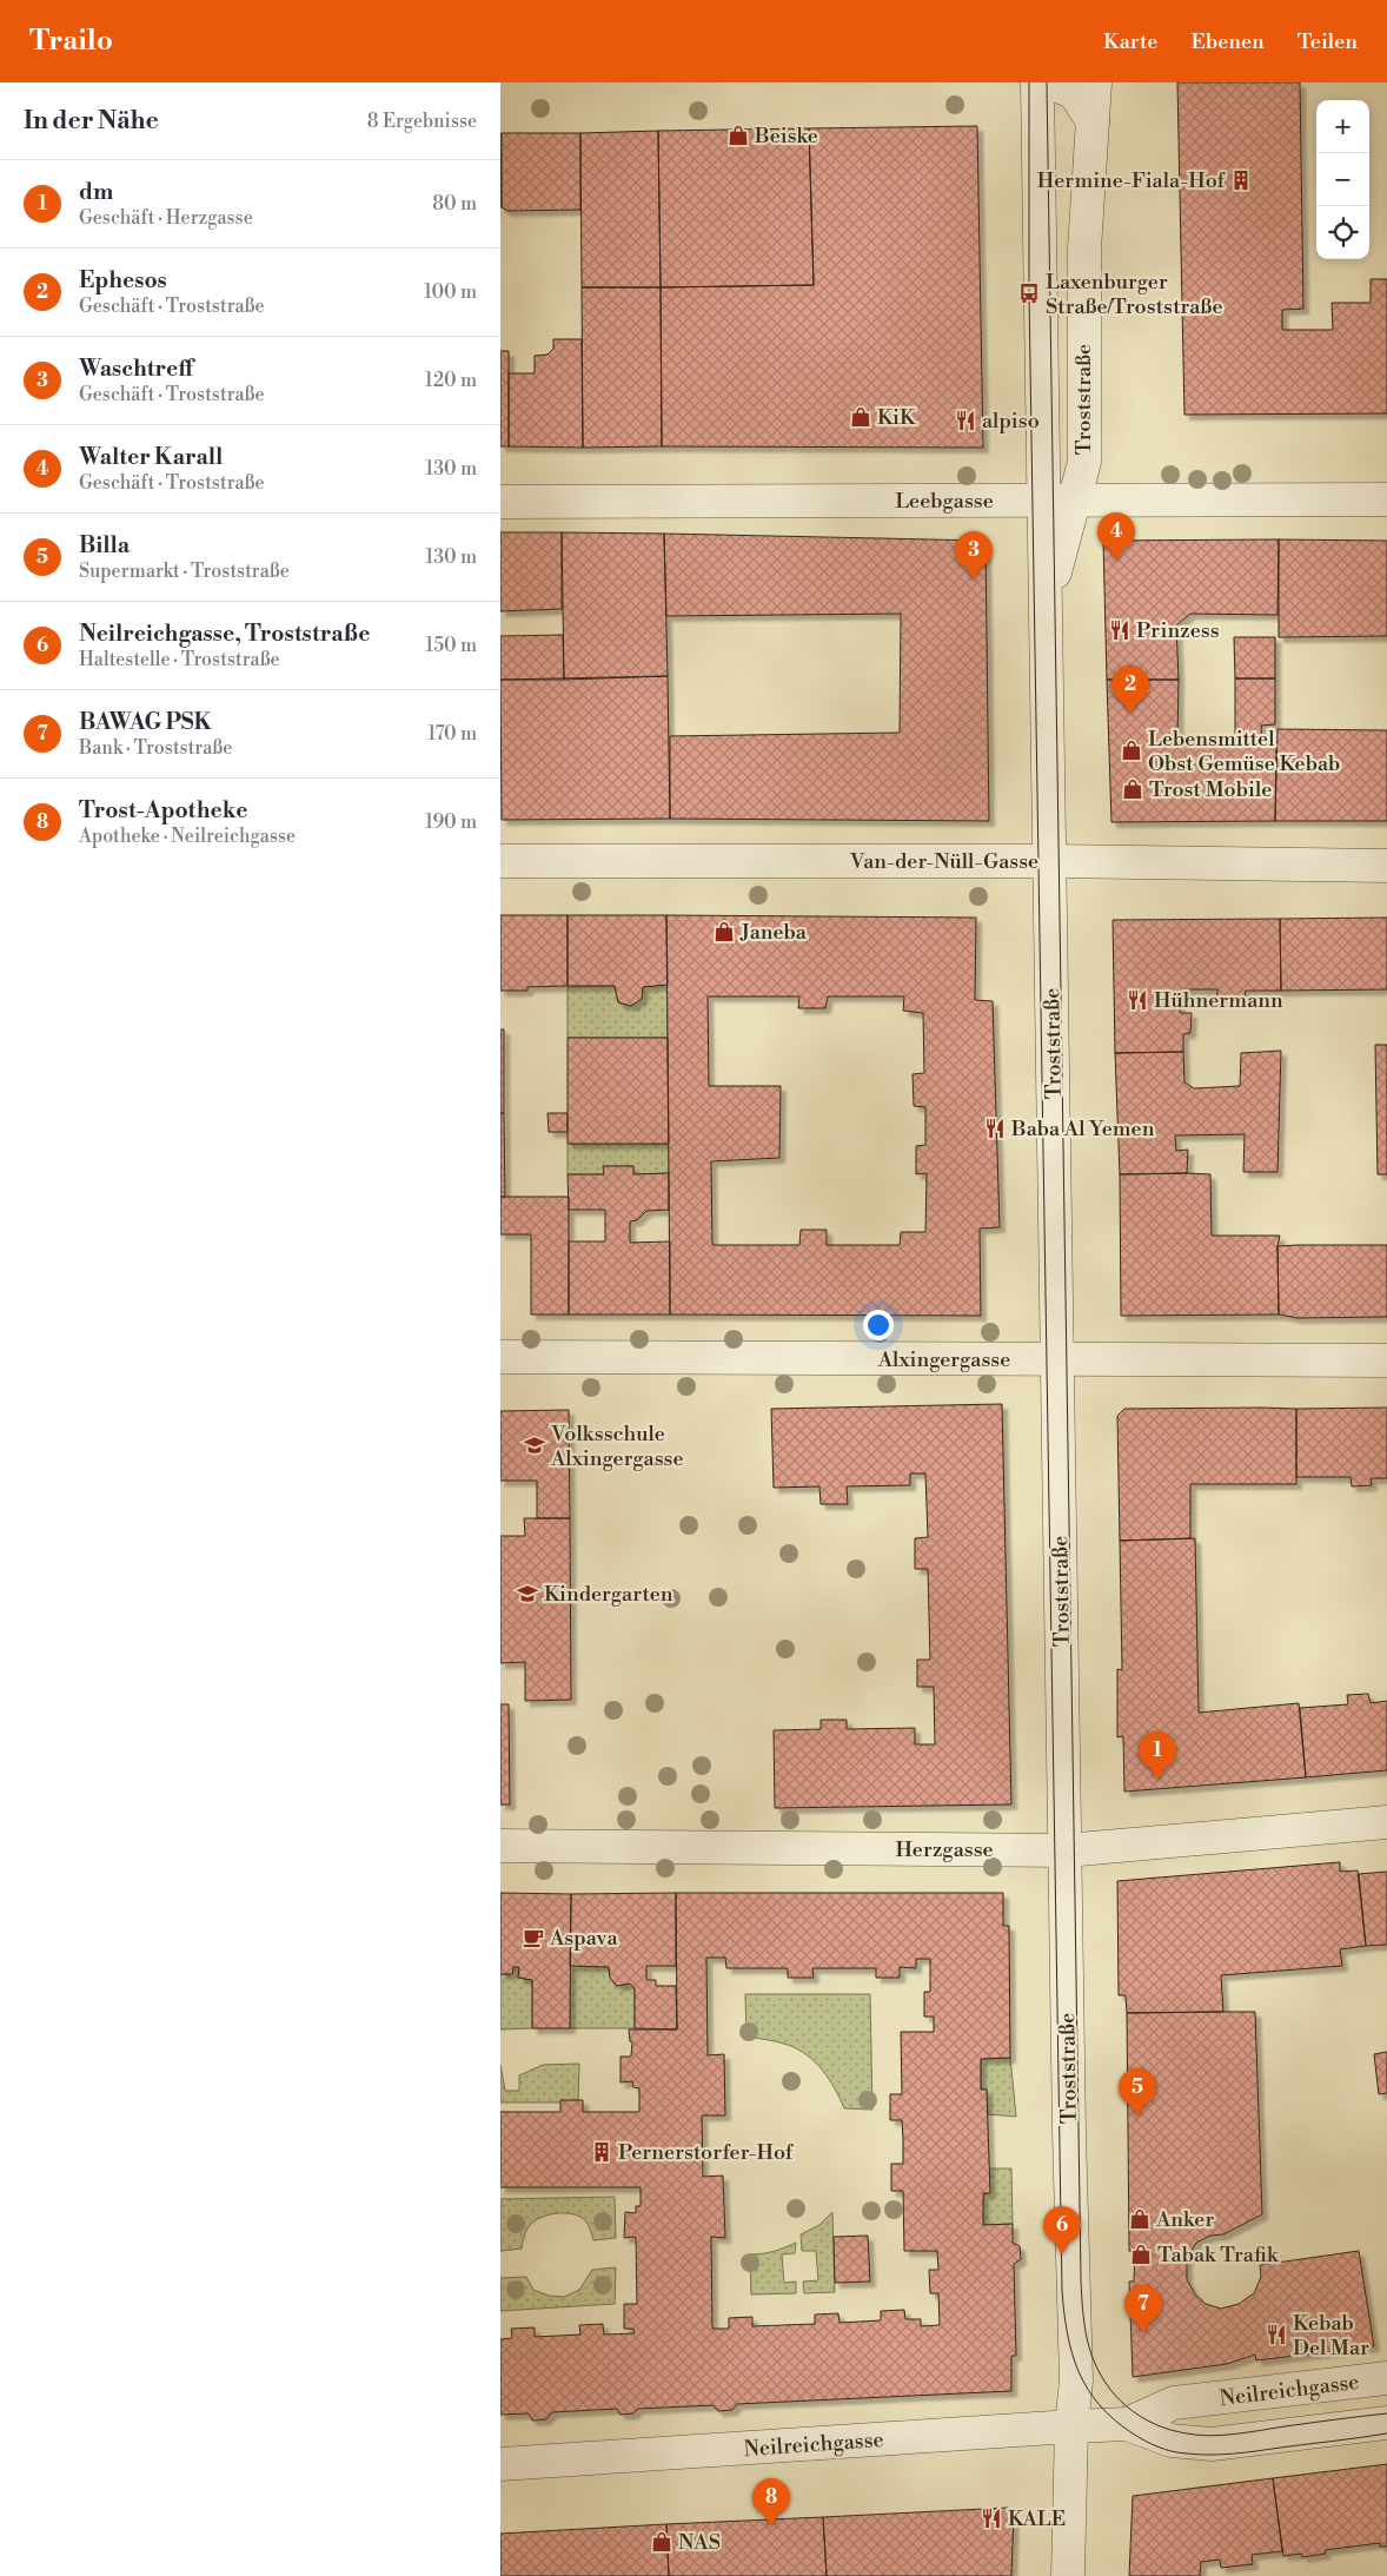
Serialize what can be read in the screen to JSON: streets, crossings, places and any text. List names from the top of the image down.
{
  "streets": {
    "street": [
      "Troststraße",
      "Leebgasse",
      "Van-der-Nüll-Gasse",
      "Alxingergasse",
      "Herzgasse",
      "Neilreichgasse"
    ]
  },
  "crossings": [
    ["Troststraße", "Leebgasse"],
    ["Troststraße", "Van-der-Nüll-Gasse"],
    ["Troststraße", "Alxingergasse"],
    ["Troststraße", "Herzgasse"],
    ["Troststraße", "Neilreichgasse"]
  ],
  "places": {
    "shop": [
      "Beiske",
      "KiK",
      "Lebensmittel Obst Gemüse Kebab",
      "Trost Mobile",
      "Janeba",
      "Anker",
      "Tabak Trafik",
      "NAS"
    ],
    "building": ["Hermine-Fiala-Hof", "Pernerstorfer-Hof"],
    "bus stop": ["Laxenburger Straße/Troststraße"],
    "restaurant": [
      "alpiso",
      "Prinzess",
      "Hühnermann",
      "Baba Al Yemen",
      "Kebab Del Mar",
      "KALE"
    ],
    "school or university": ["Volksschule Alxingergasse", "Kindergarten"],
    "cafe": ["Aspava"]
  },
  "page": {
    "header": "Trailo",
    "nav": ["Karte", "Ebenen", "Teilen"],
    "heading": ["In der Nähe", "8 Ergebnisse"],
    "map_buttons": ["+", "−"],
    "list": [
      {
        "mark": "1",
        "name": "dm",
        "note": "Geschäft · Herzgasse",
        "value": "80 m"
      },
      {
        "mark": "2",
        "name": "Ephesos",
        "note": "Geschäft · Troststraße",
        "value": "100 m"
      },
      {
        "mark": "3",
        "name": "Waschtreff",
        "note": "Geschäft · Troststraße",
        "value": "120 m"
      },
      {
        "mark": "4",
        "name": "Walter Karall",
        "note": "Geschäft · Troststraße",
        "value": "130 m"
      },
      {
        "mark": "5",
        "name": "Billa",
        "note": "Supermarkt · Troststraße",
        "value": "130 m"
      },
      {
        "mark": "6",
        "name": "Neilreichgasse, Troststraße",
        "note": "Haltestelle · Troststraße",
        "value": "150 m"
      },
      {
        "mark": "7",
        "name": "BAWAG PSK",
        "note": "Bank · Troststraße",
        "value": "170 m"
      },
      {
        "mark": "8",
        "name": "Trost-Apotheke",
        "note": "Apotheke · Neilreichgasse",
        "value": "190 m"
      }
    ],
    "pins": [
      "4",
      "3",
      "2",
      "1",
      "5",
      "6",
      "7",
      "8"
    ]
  }
}
